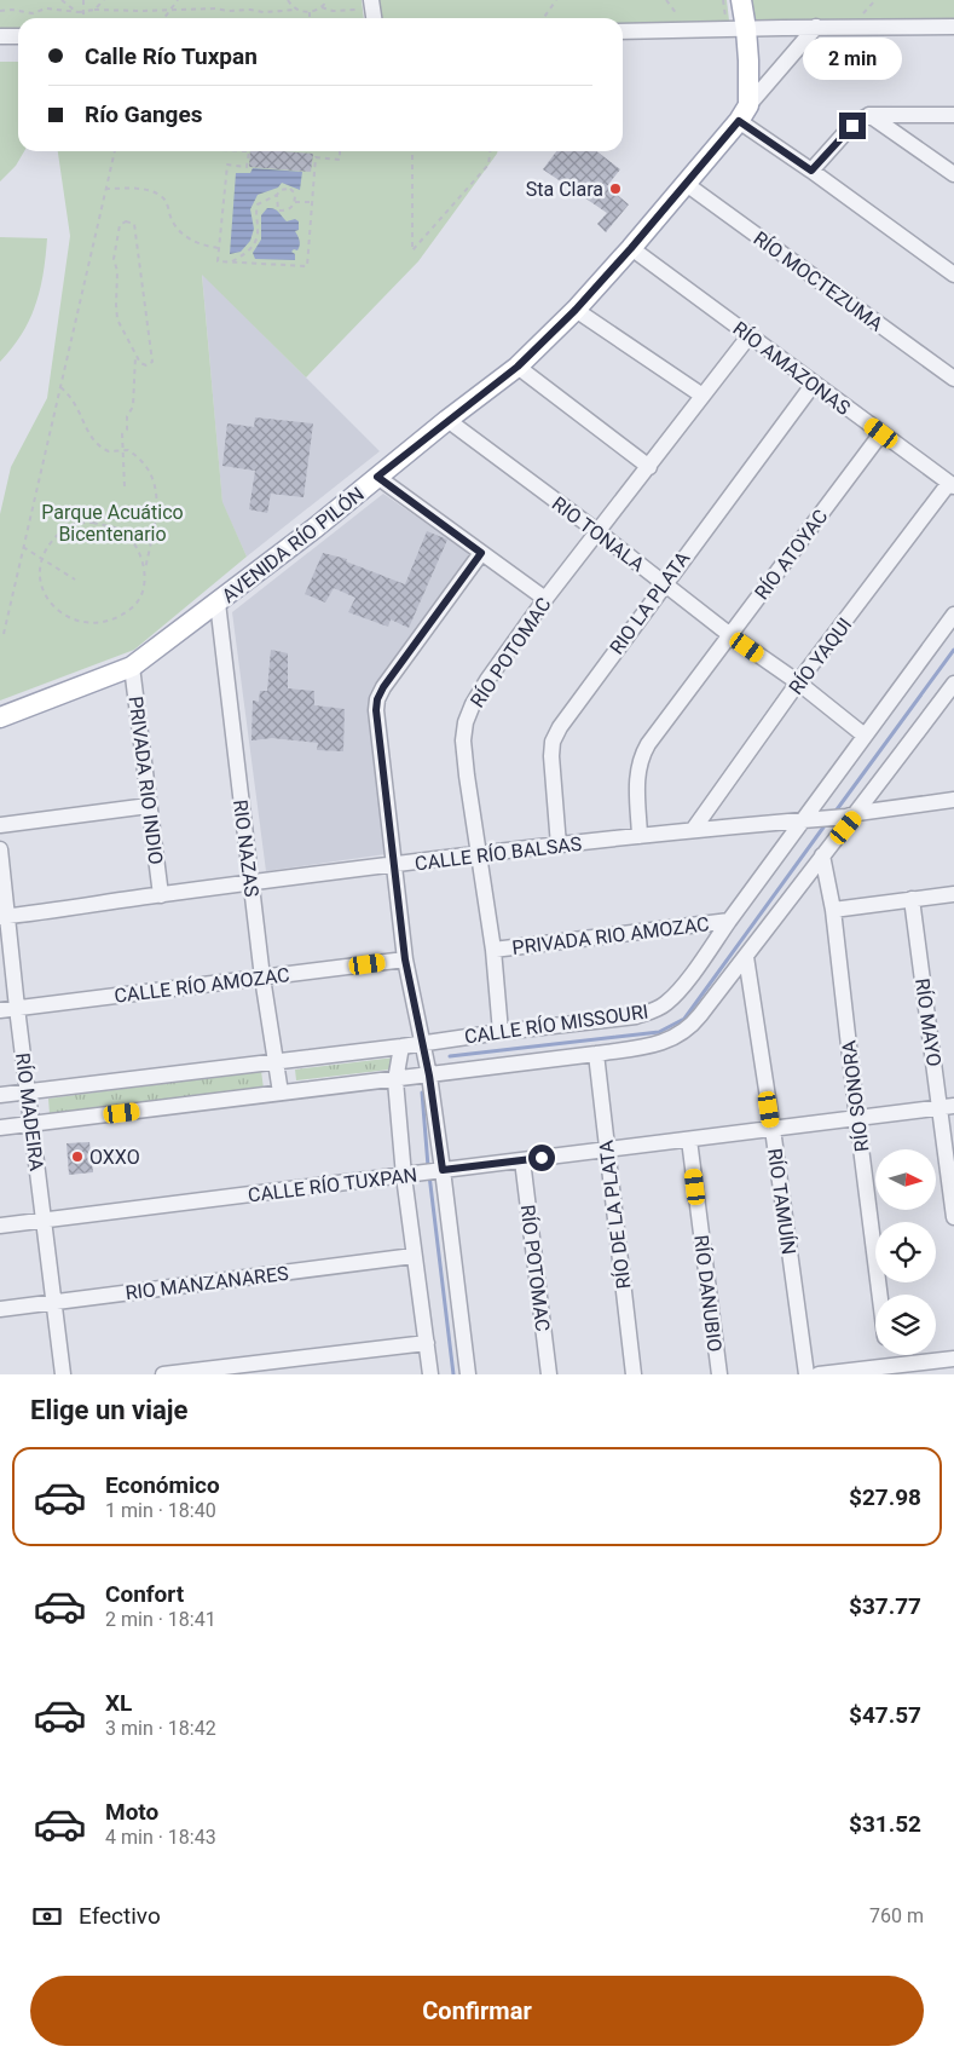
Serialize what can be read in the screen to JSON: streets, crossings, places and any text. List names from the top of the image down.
{
  "streets": {
    "main road": ["AVENIDA RÍO PILÓN"],
    "street": [
      "RÍO MOCTEZUMA",
      "RÍO AMAZONAS",
      "RIO TONALA",
      "RÍO ATOYAC",
      "RIO LA PLATA",
      "RÍO POTOMAC",
      "RÍO YAQUI",
      "PRIVADA RIO INDIO",
      "RIO NAZAS",
      "CALLE RÍO BALSAS",
      "PRIVADA RIO AMOZAC",
      "CALLE RÍO AMOZAC",
      "RÍO MAYO",
      "CALLE RÍO MISSOURI",
      "RÍO SONORA",
      "RÍO MADEIRA",
      "CALLE RÍO TUXPAN",
      "RÍO TAMUÍN",
      "RÍO DE LA PLATA",
      "RIO MANZANARES",
      "RÍO DANUBIO"
    ]
  },
  "crossings": [
    ["RÍO MOCTEZUMA", "AVENIDA RÍO PILÓN"],
    ["RÍO AMAZONAS", "AVENIDA RÍO PILÓN"],
    ["RÍO AMAZONAS", "RÍO ATOYAC"],
    ["RÍO AMAZONAS", "RIO LA PLATA"],
    ["RÍO AMAZONAS", "RÍO POTOMAC"],
    ["RÍO AMAZONAS", "RÍO YAQUI"],
    ["RIO TONALA", "AVENIDA RÍO PILÓN"],
    ["RIO TONALA", "RÍO ATOYAC"],
    ["RIO TONALA", "RIO LA PLATA"],
    ["RIO TONALA", "RÍO POTOMAC"],
    ["RIO TONALA", "RÍO YAQUI"],
    ["RIO TONALA", "CALLE RÍO MISSOURI"],
    ["AVENIDA RÍO PILÓN", "PRIVADA RIO INDIO"],
    ["AVENIDA RÍO PILÓN", "RIO NAZAS"],
    ["RÍO ATOYAC", "CALLE RÍO BALSAS"],
    ["RIO LA PLATA", "CALLE RÍO BALSAS"],
    ["RÍO POTOMAC", "CALLE RÍO BALSAS"],
    ["RÍO POTOMAC", "PRIVADA RIO AMOZAC"],
    ["RÍO POTOMAC", "CALLE RÍO MISSOURI"],
    ["RÍO POTOMAC", "CALLE RÍO TUXPAN"],
    ["RÍO YAQUI", "CALLE RÍO BALSAS"],
    ["PRIVADA RIO INDIO", "CALLE RÍO BALSAS"],
    ["RIO NAZAS", "CALLE RÍO BALSAS"],
    ["RIO NAZAS", "CALLE RÍO AMOZAC"],
    ["RIO NAZAS", "CALLE RÍO MISSOURI"],
    ["CALLE RÍO BALSAS", "CALLE RÍO MISSOURI"],
    ["CALLE RÍO BALSAS", "RÍO MADEIRA"],
    ["PRIVADA RIO AMOZAC", "CALLE RÍO MISSOURI"],
    ["CALLE RÍO AMOZAC", "RÍO MADEIRA"],
    ["RÍO MAYO", "CALLE RÍO TUXPAN"],
    ["CALLE RÍO MISSOURI", "RÍO SONORA"],
    ["CALLE RÍO MISSOURI", "RÍO MADEIRA"],
    ["CALLE RÍO MISSOURI", "RÍO TAMUÍN"],
    ["CALLE RÍO MISSOURI", "RÍO DE LA PLATA"],
    ["RÍO SONORA", "CALLE RÍO TUXPAN"],
    ["RÍO MADEIRA", "CALLE RÍO TUXPAN"],
    ["RÍO MADEIRA", "RIO MANZANARES"],
    ["CALLE RÍO TUXPAN", "RÍO TAMUÍN"],
    ["CALLE RÍO TUXPAN", "RÍO DE LA PLATA"],
    ["CALLE RÍO TUXPAN", "RÍO DANUBIO"]
  ],
  "parks": ["Parque Acuático Bicentenario"],
  "places": ["Sta Clara", "OXXO"],
  "north": "right",
  "page": {
    "banner": ["Calle Río Tuxpan", "Río Ganges"],
    "bubble": "2 min",
    "heading": "Elige un viaje",
    "list": [
      {
        "name": "Económico",
        "note": "1 min · 18:40",
        "value": "$27.98"
      },
      {
        "name": "Confort",
        "note": "2 min · 18:41",
        "value": "$37.77"
      },
      {
        "name": "XL",
        "note": "3 min · 18:42",
        "value": "$47.57"
      },
      {
        "name": "Moto",
        "note": "4 min · 18:43",
        "value": "$31.52"
      }
    ],
    "pay": ["Efectivo", "760 m"],
    "buttons": "Confirmar"
  }
}
